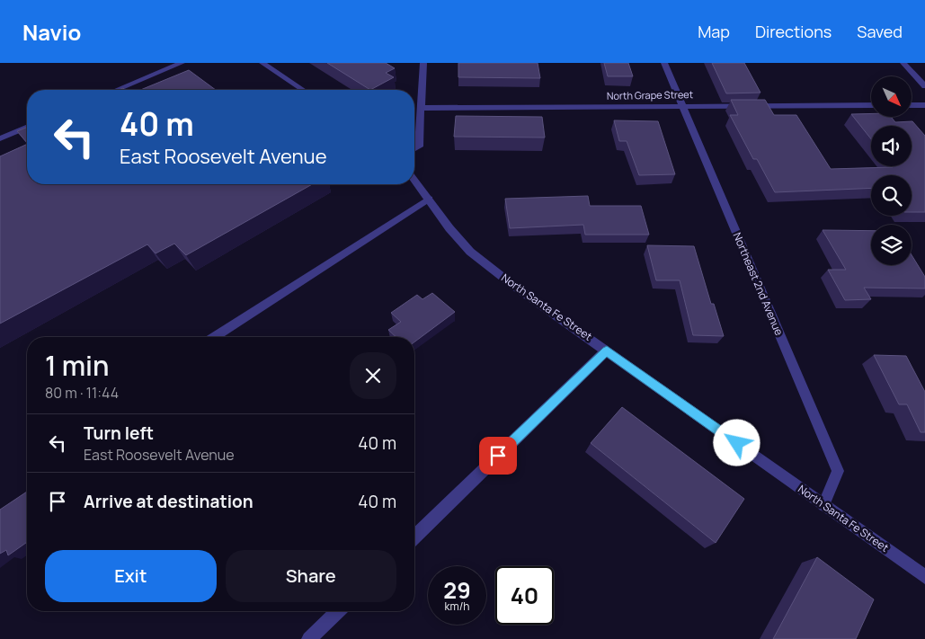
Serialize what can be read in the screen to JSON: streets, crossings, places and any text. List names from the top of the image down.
{
  "streets": {
    "street": ["North Grape Street", "Northeast 2nd Avenue", "North Santa Fe Street"]
  },
  "crossings": [
    ["North Grape Street", "Northeast 2nd Avenue"],
    ["Northeast 2nd Avenue", "North Santa Fe Street"]
  ],
  "north": "bottom right",
  "page": {
    "header": "Navio",
    "nav": ["Map", "Directions", "Saved"],
    "turn": ["40 m", "East Roosevelt Avenue"],
    "heading": ["1 min", "80 m · 11:44"],
    "list": [
      {
        "name": "Turn left",
        "note": "East Roosevelt Avenue",
        "value": "40 m"
      },
      {
        "name": "Arrive at destination",
        "value": "40 m"
      }
    ],
    "buttons": ["Exit", "Share"],
    "speed": "29 km/h",
    "limit": "40"
  }
}
